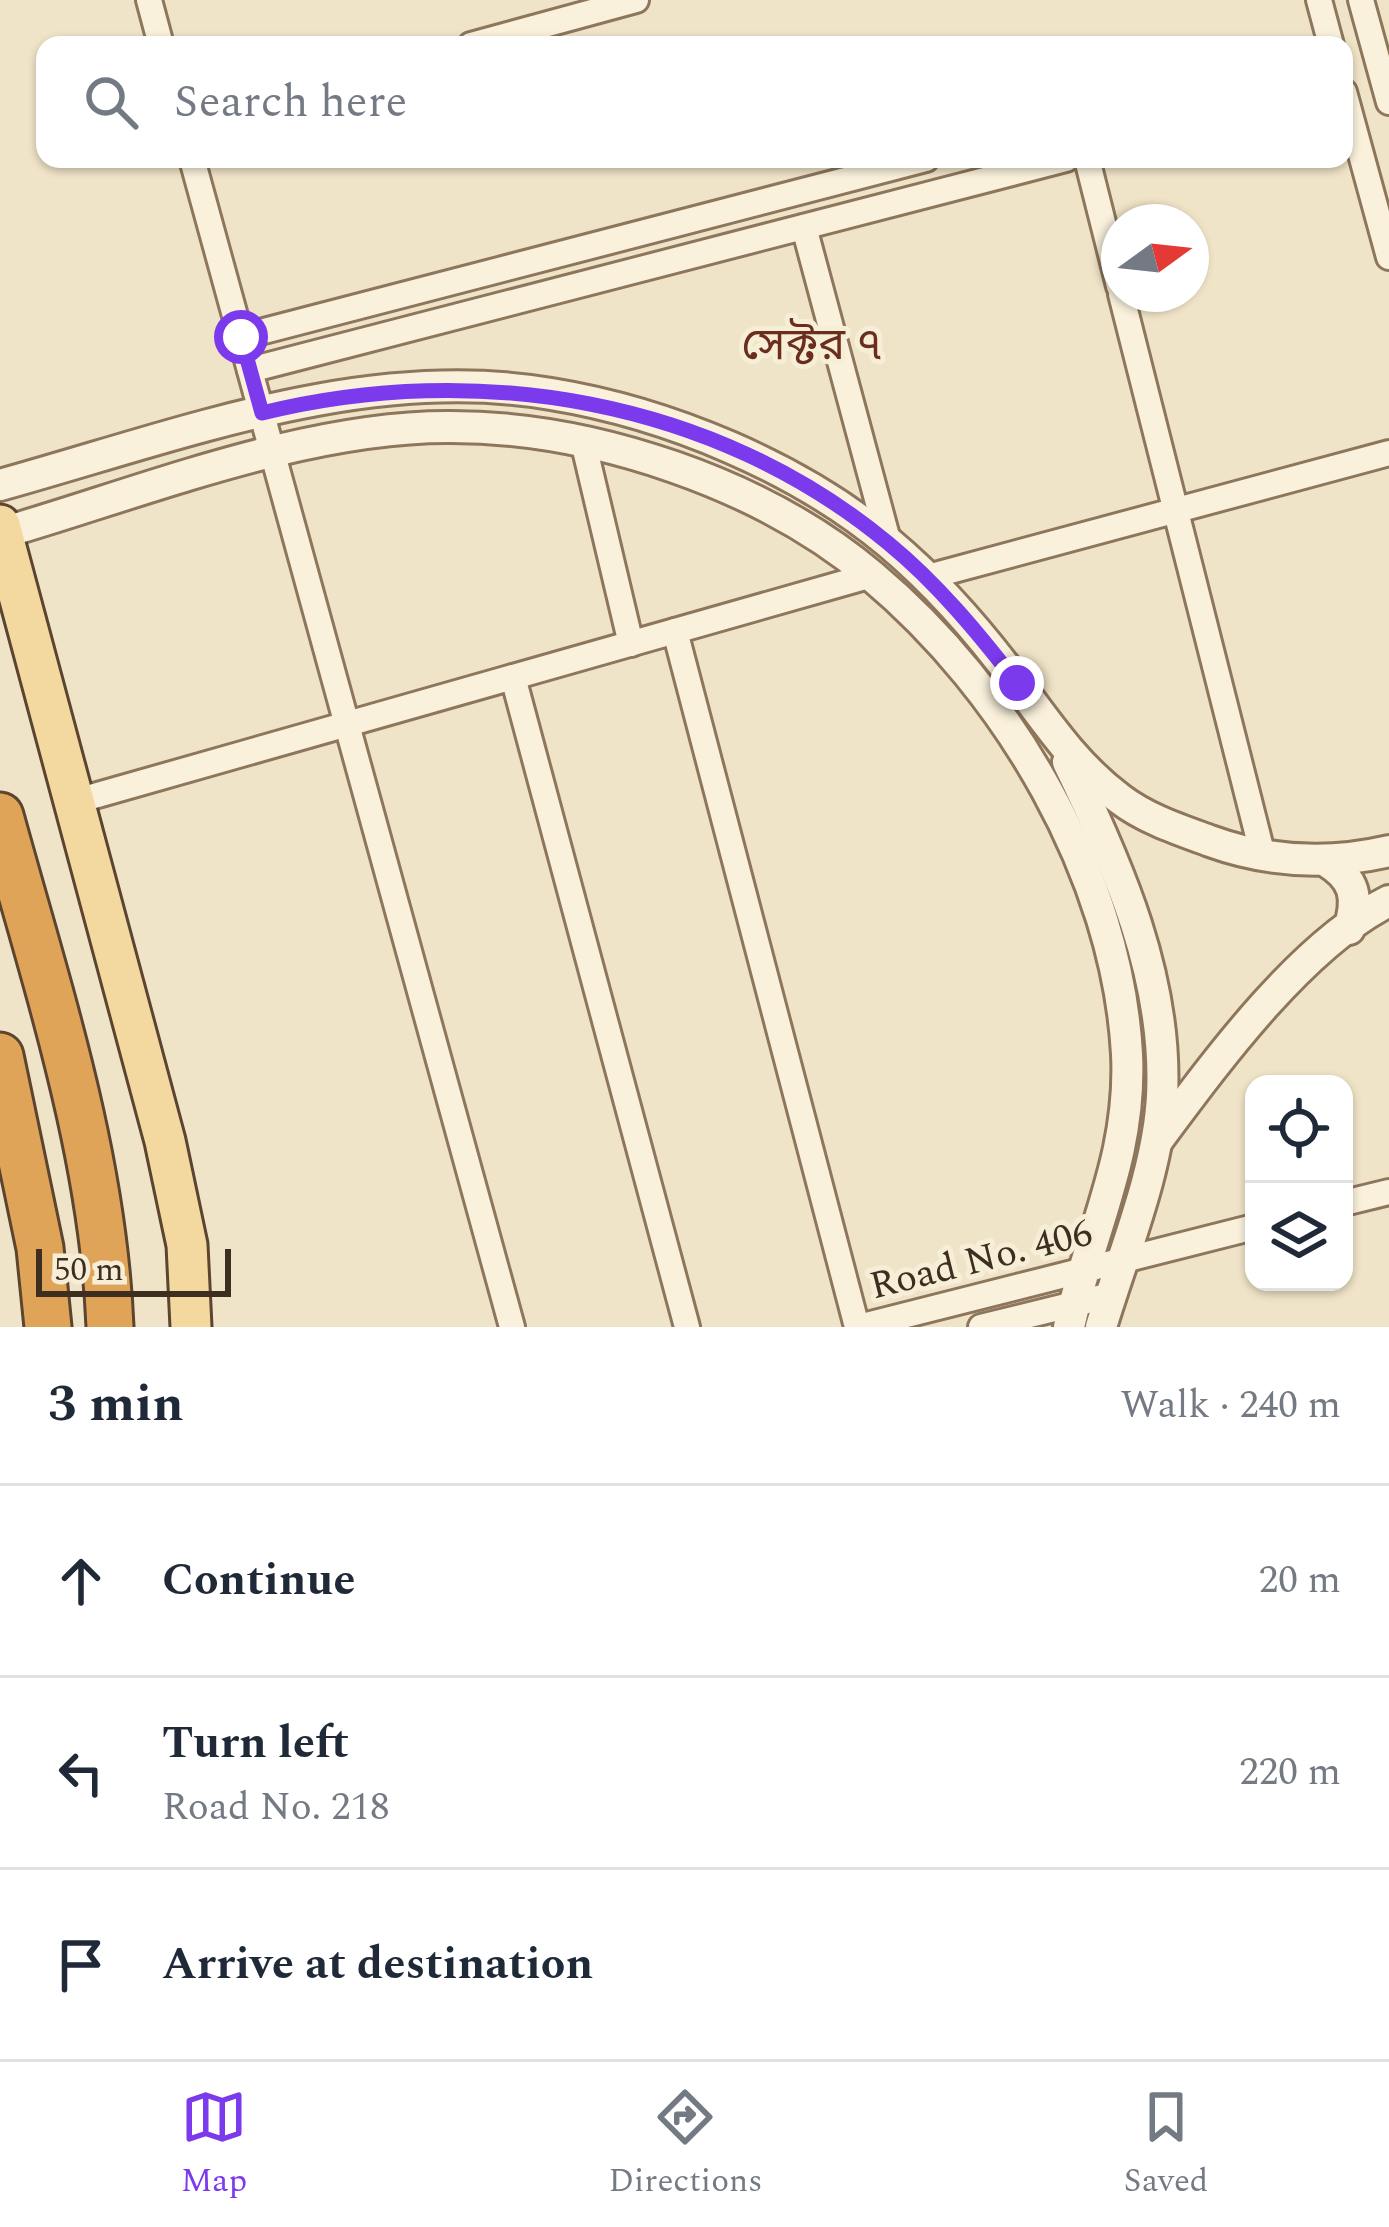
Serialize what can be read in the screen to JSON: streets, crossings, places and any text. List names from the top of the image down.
{
  "streets": {
    "street": ["Road No. 406"]
  },
  "districts": ["সেক্টর ৭"],
  "scale_bar": "50 m",
  "north": "right",
  "page": {
    "search": "Search here",
    "scale": "50 m",
    "heading": ["3 min", "Walk · 240 m"],
    "list": [
      ["Continue", "20 m"],
      ["Turn left", "Road No. 218", "220 m"],
      "Arrive at destination"
    ],
    "nav": ["Map", "Directions", "Saved"]
  }
}
